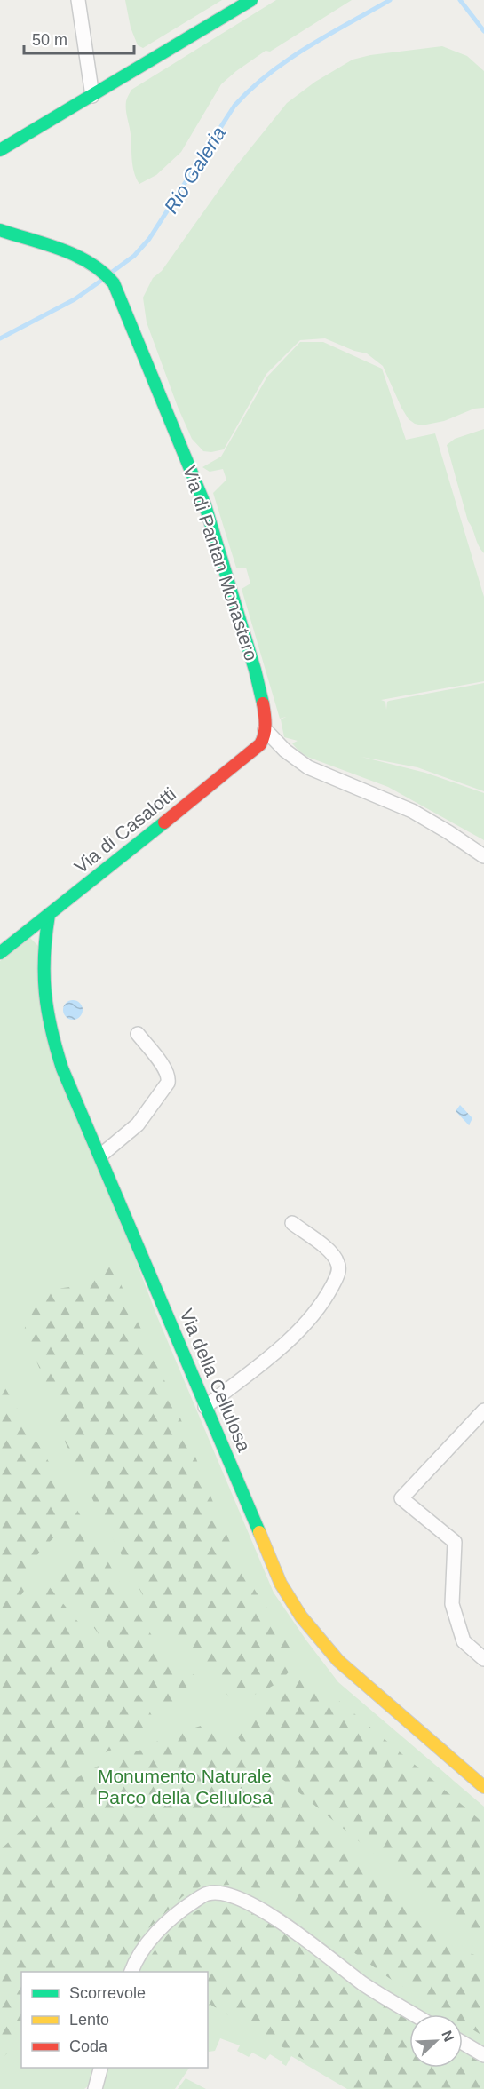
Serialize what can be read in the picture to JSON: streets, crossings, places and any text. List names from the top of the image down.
{
  "streets": {
    "street": ["Via di Pantan Monastero", "Via di Casalotti", "Via della Cellulosa"]
  },
  "crossings": [
    ["Via di Pantan Monastero", "Via di Casalotti"],
    ["Via di Casalotti", "Via della Cellulosa"]
  ],
  "water": ["Rio Galeria"],
  "parks": ["Monumento Naturale Parco della Cellulosa"],
  "legend": ["Scorrevole", "Lento", "Coda"],
  "scale_bar": "50 m",
  "north": "top right"
}
